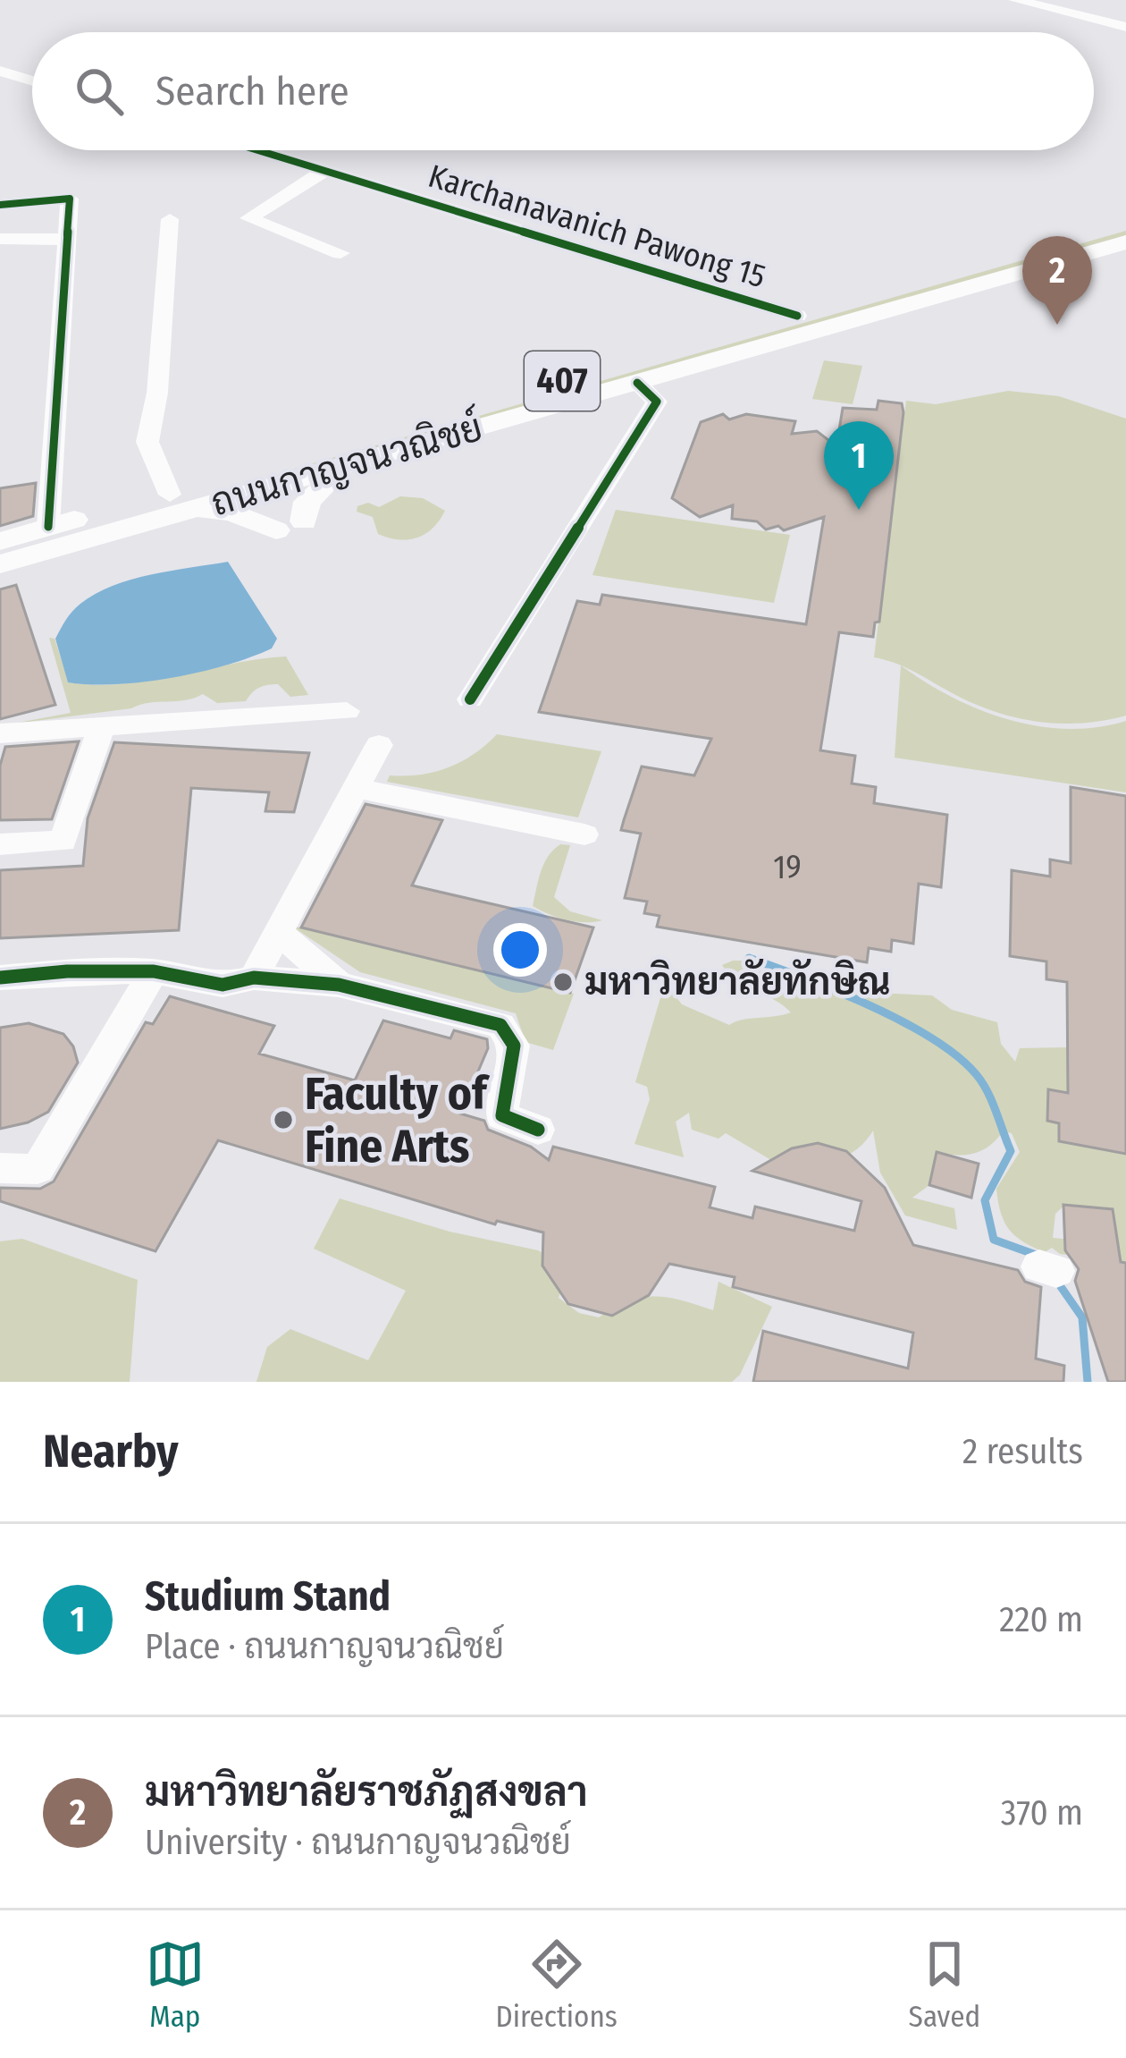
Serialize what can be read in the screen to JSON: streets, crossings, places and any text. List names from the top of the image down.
{
  "streets": {
    "main road": ["407", "ถนนกาญจนวณิชย์"],
    "street": ["Karchanavanich Pawong 15"]
  },
  "crossings": [
    ["Karchanavanich Pawong 15", "ถนนกาญจนวณิชย์"]
  ],
  "places": ["มหาวิทยาลัยทักษิณ", "Faculty of Fine Arts"],
  "house_numbers": ["19"],
  "page": {
    "search": "Search here",
    "pins": ["2", "1"],
    "heading": ["Nearby", "2 results"],
    "list": [
      {
        "mark": "1",
        "name": "Studium Stand",
        "note": "Place · ถนนกาญจนวณิชย์",
        "value": "220 m"
      },
      {
        "mark": "2",
        "name": "มหาวิทยาลัยราชภัฏสงขลา",
        "note": "University · ถนนกาญจนวณิชย์",
        "value": "370 m"
      }
    ],
    "nav": ["Map", "Directions", "Saved"]
  }
}
